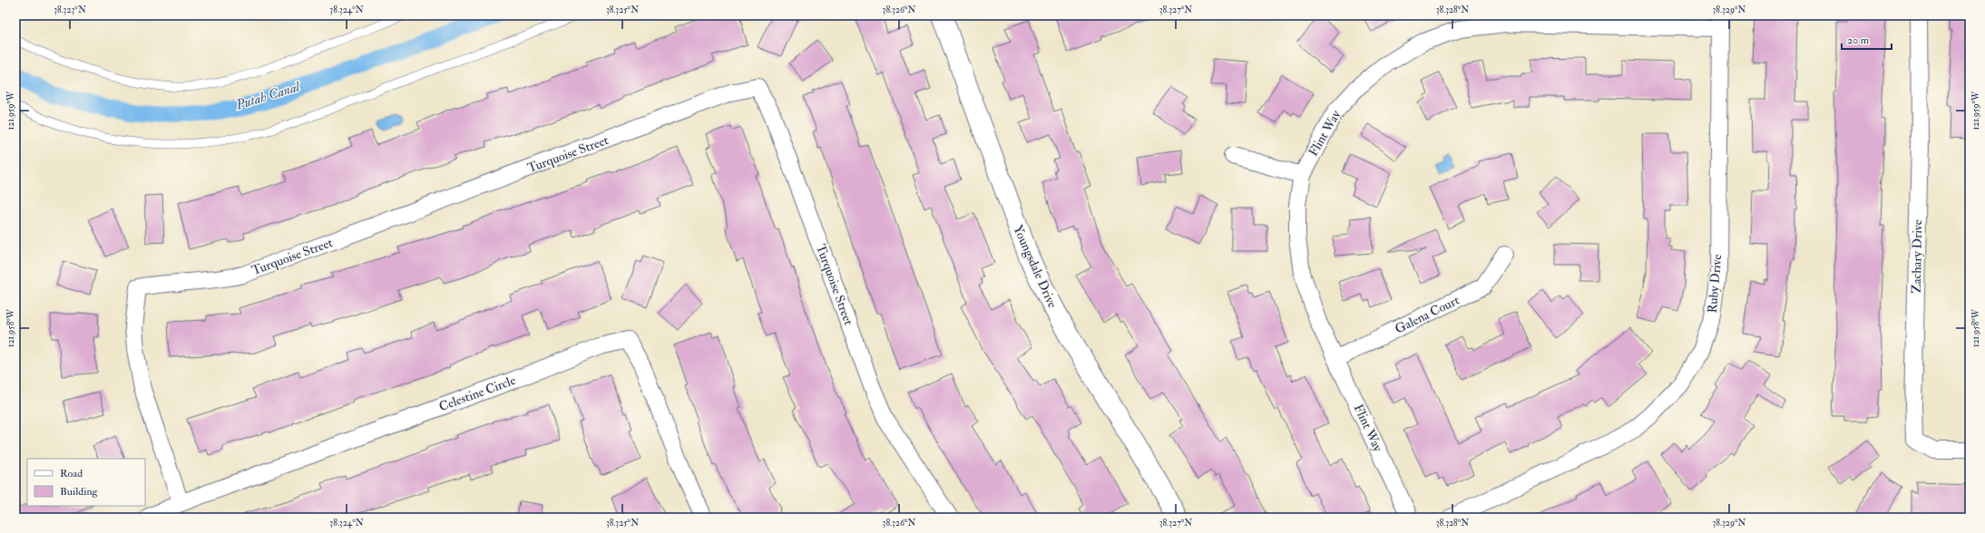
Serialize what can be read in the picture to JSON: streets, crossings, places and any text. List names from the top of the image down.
{
  "streets": {
    "street": [
      "Flint Way",
      "Turquoise Street",
      "Zachary Drive",
      "Youngsdale Drive",
      "Ruby Drive",
      "Galena Court",
      "Celestine Circle"
    ]
  },
  "crossings": [
    ["Flint Way", "Ruby Drive"],
    ["Flint Way", "Galena Court"],
    ["Turquoise Street", "Celestine Circle"]
  ],
  "water": ["Putah Canal"],
  "legend": ["Road", "Building"],
  "scale_bar": "20 m",
  "coordinates": [
    "38.323°N",
    "38.324°N",
    "38.325°N",
    "38.326°N",
    "38.327°N",
    "38.328°N",
    "38.329°N",
    "121.959°W",
    "121.958°W"
  ]
}
